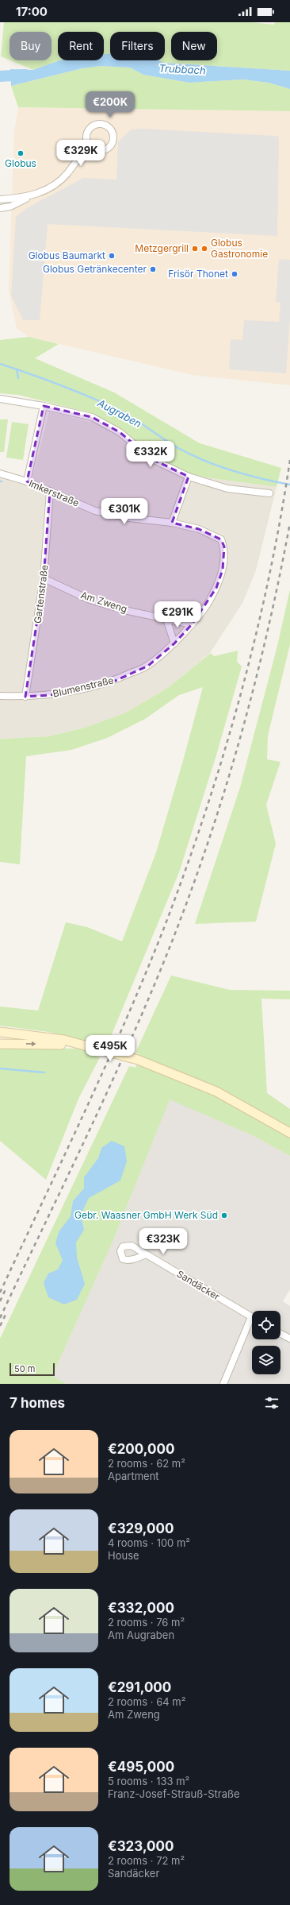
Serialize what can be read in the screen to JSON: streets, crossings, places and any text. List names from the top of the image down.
{
  "streets": {
    "street": [
      "Imkerstraße",
      "Gartenstraße",
      "Am Zweng",
      "Blumenstraße",
      "Sandäcker"
    ]
  },
  "crossings": [
    ["Imkerstraße", "Gartenstraße"],
    ["Imkerstraße", "Blumenstraße"],
    ["Gartenstraße", "Am Zweng"],
    ["Gartenstraße", "Blumenstraße"],
    ["Am Zweng", "Blumenstraße"]
  ],
  "water": ["Trubbach", "Augraben"],
  "places": [
    "Globus",
    "Metzgergrill",
    "Globus Gastronomie",
    "Globus Baumarkt",
    "Globus Getränkecenter",
    "Frisör Thonet",
    "Gebr. Waasner GmbH Werk Süd"
  ],
  "scale_bar": "50 m",
  "page": {
    "status": "17:00",
    "chip": [
      "Buy",
      "Rent",
      "Filters",
      "New"
    ],
    "price": [
      "€200K",
      "€329K",
      "€332K",
      "€301K",
      "€291K",
      "€495K",
      "€323K"
    ],
    "scale": "50 m",
    "heading": "7 homes",
    "list": [
      {
        "name": "€200,000",
        "note": "2 rooms · 62 m² · Apartment"
      },
      {
        "name": "€329,000",
        "note": "4 rooms · 100 m² · House"
      },
      {
        "name": "€332,000",
        "note": "2 rooms · 76 m² · Am Augraben"
      },
      {
        "name": "€291,000",
        "note": "2 rooms · 64 m² · Am Zweng"
      },
      {
        "name": "€495,000",
        "note": "5 rooms · 133 m² · Franz-Josef-Strauß-Straße"
      },
      {
        "name": "€323,000",
        "note": "2 rooms · 72 m² · Sandäcker"
      }
    ]
  }
}
